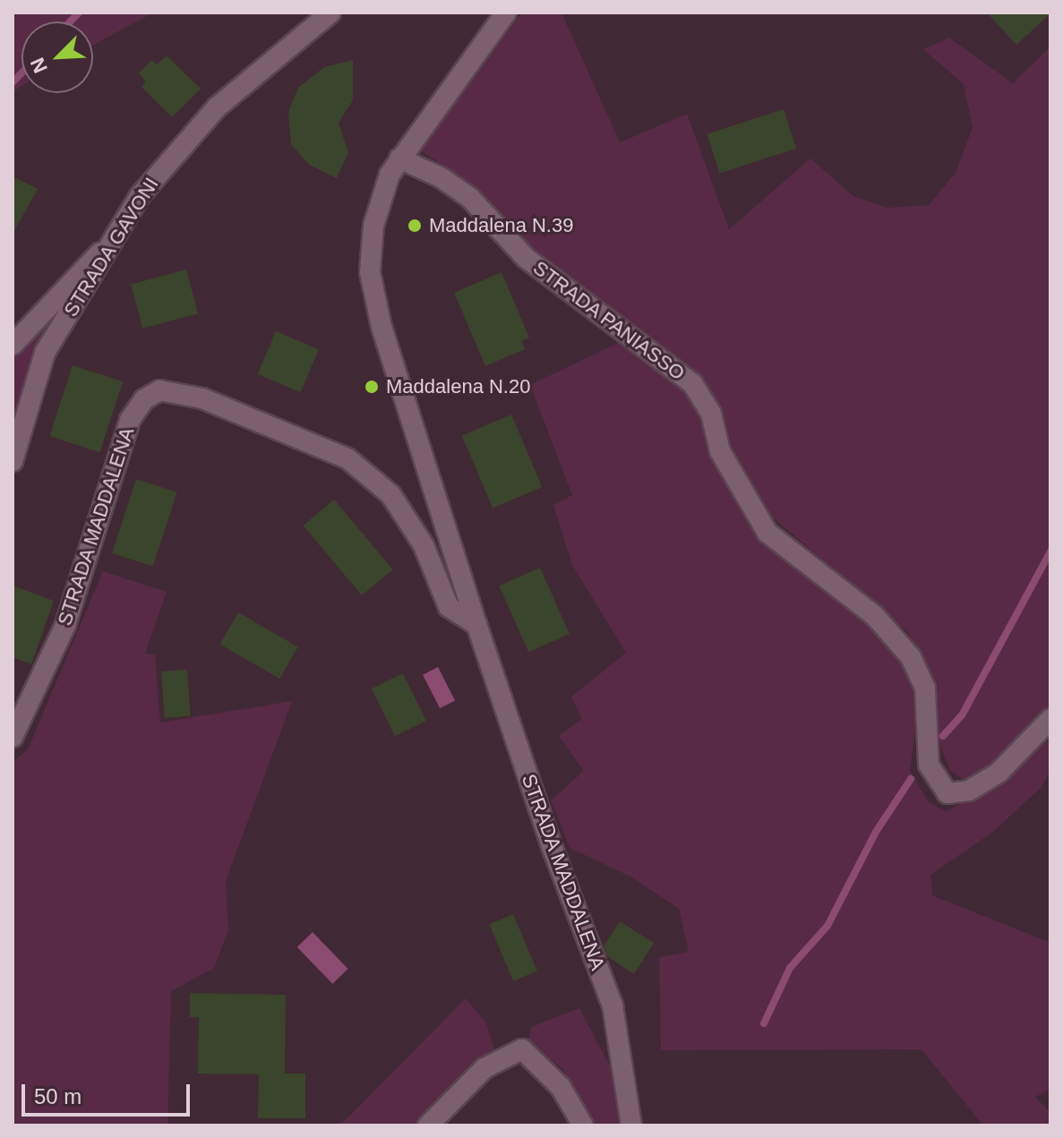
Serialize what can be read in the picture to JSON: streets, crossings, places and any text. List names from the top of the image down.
{
  "streets": {
    "street": ["STRADA GAVONI", "STRADA PANIASSO", "STRADA MADDALENA"]
  },
  "crossings": [
    ["STRADA PANIASSO", "STRADA MADDALENA"]
  ],
  "places": ["Maddalena N.39", "Maddalena N.20"],
  "scale_bar": "50 m",
  "north": "bottom left"
}
